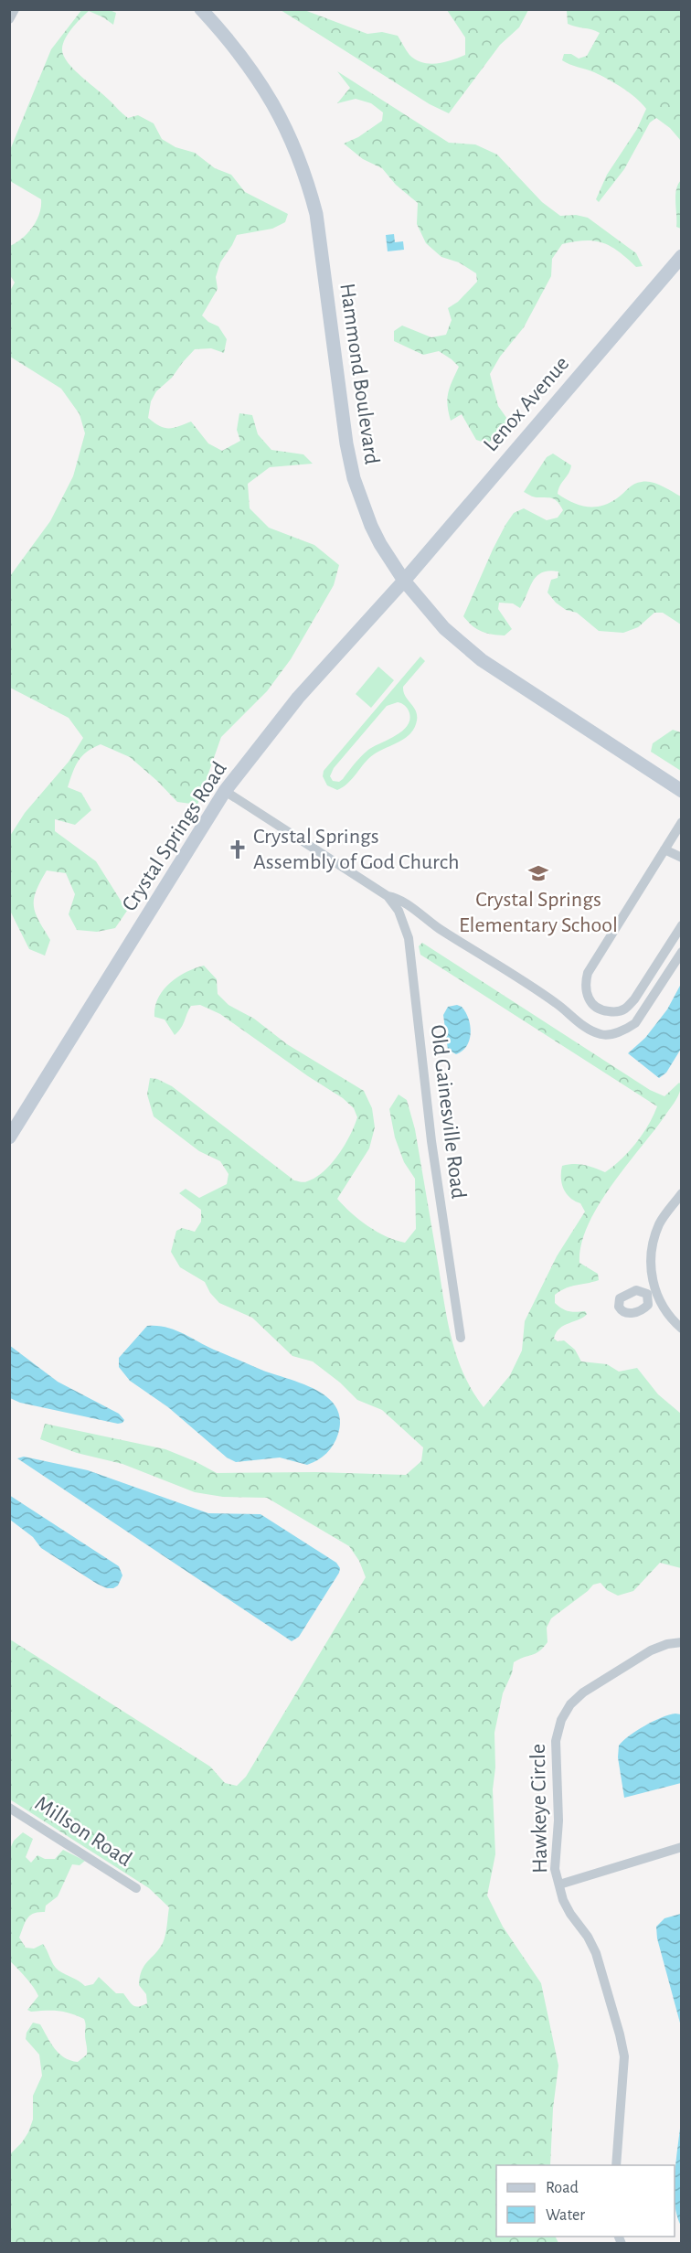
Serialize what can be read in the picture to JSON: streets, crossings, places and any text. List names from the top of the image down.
{
  "streets": {
    "street": [
      "Hammond Boulevard",
      "Lenox Avenue",
      "Crystal Springs Road",
      "Old Gainesville Road",
      "Hawkeye Circle",
      "Millson Road"
    ]
  },
  "crossings": [
    ["Hammond Boulevard", "Lenox Avenue"],
    ["Hammond Boulevard", "Crystal Springs Road"],
    ["Lenox Avenue", "Crystal Springs Road"]
  ],
  "places": {
    "church": ["Crystal Springs Assembly of God Church"],
    "school or university": ["Crystal Springs Elementary School"]
  },
  "legend": ["Road", "Water"]
}
